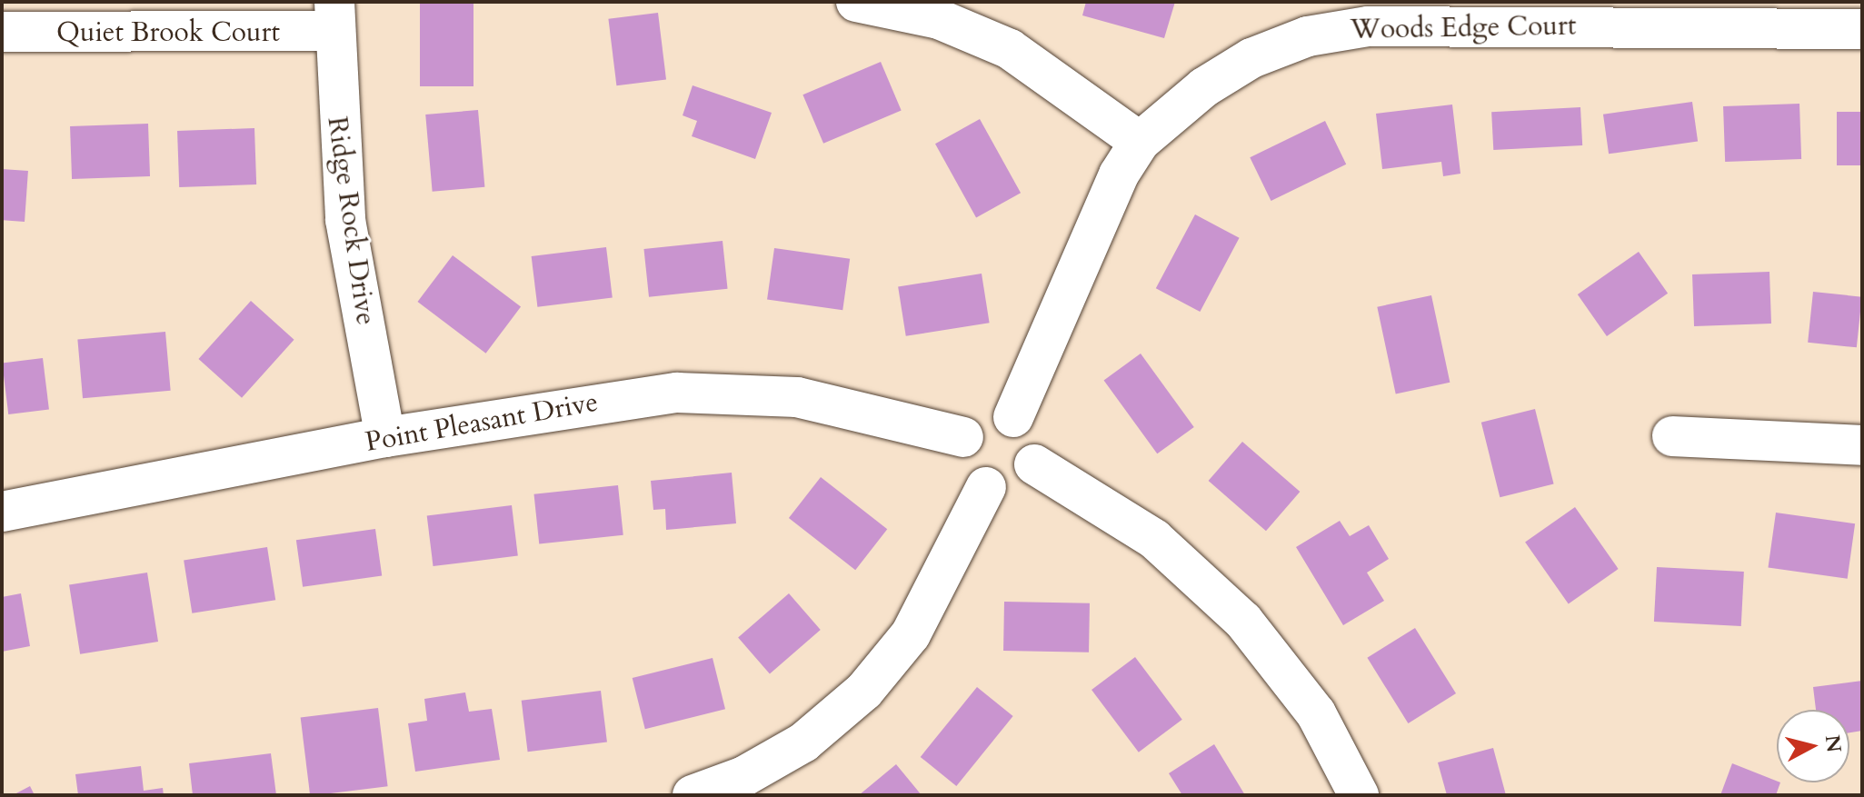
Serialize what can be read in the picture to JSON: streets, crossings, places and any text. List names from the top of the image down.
{
  "streets": {
    "street": [
      "Woods Edge Court",
      "Quiet Brook Court",
      "Ridge Rock Drive",
      "Point Pleasant Drive"
    ]
  },
  "crossings": [
    ["Woods Edge Court", "Point Pleasant Drive"],
    ["Quiet Brook Court", "Ridge Rock Drive"],
    ["Ridge Rock Drive", "Point Pleasant Drive"]
  ],
  "north": "right"
}
